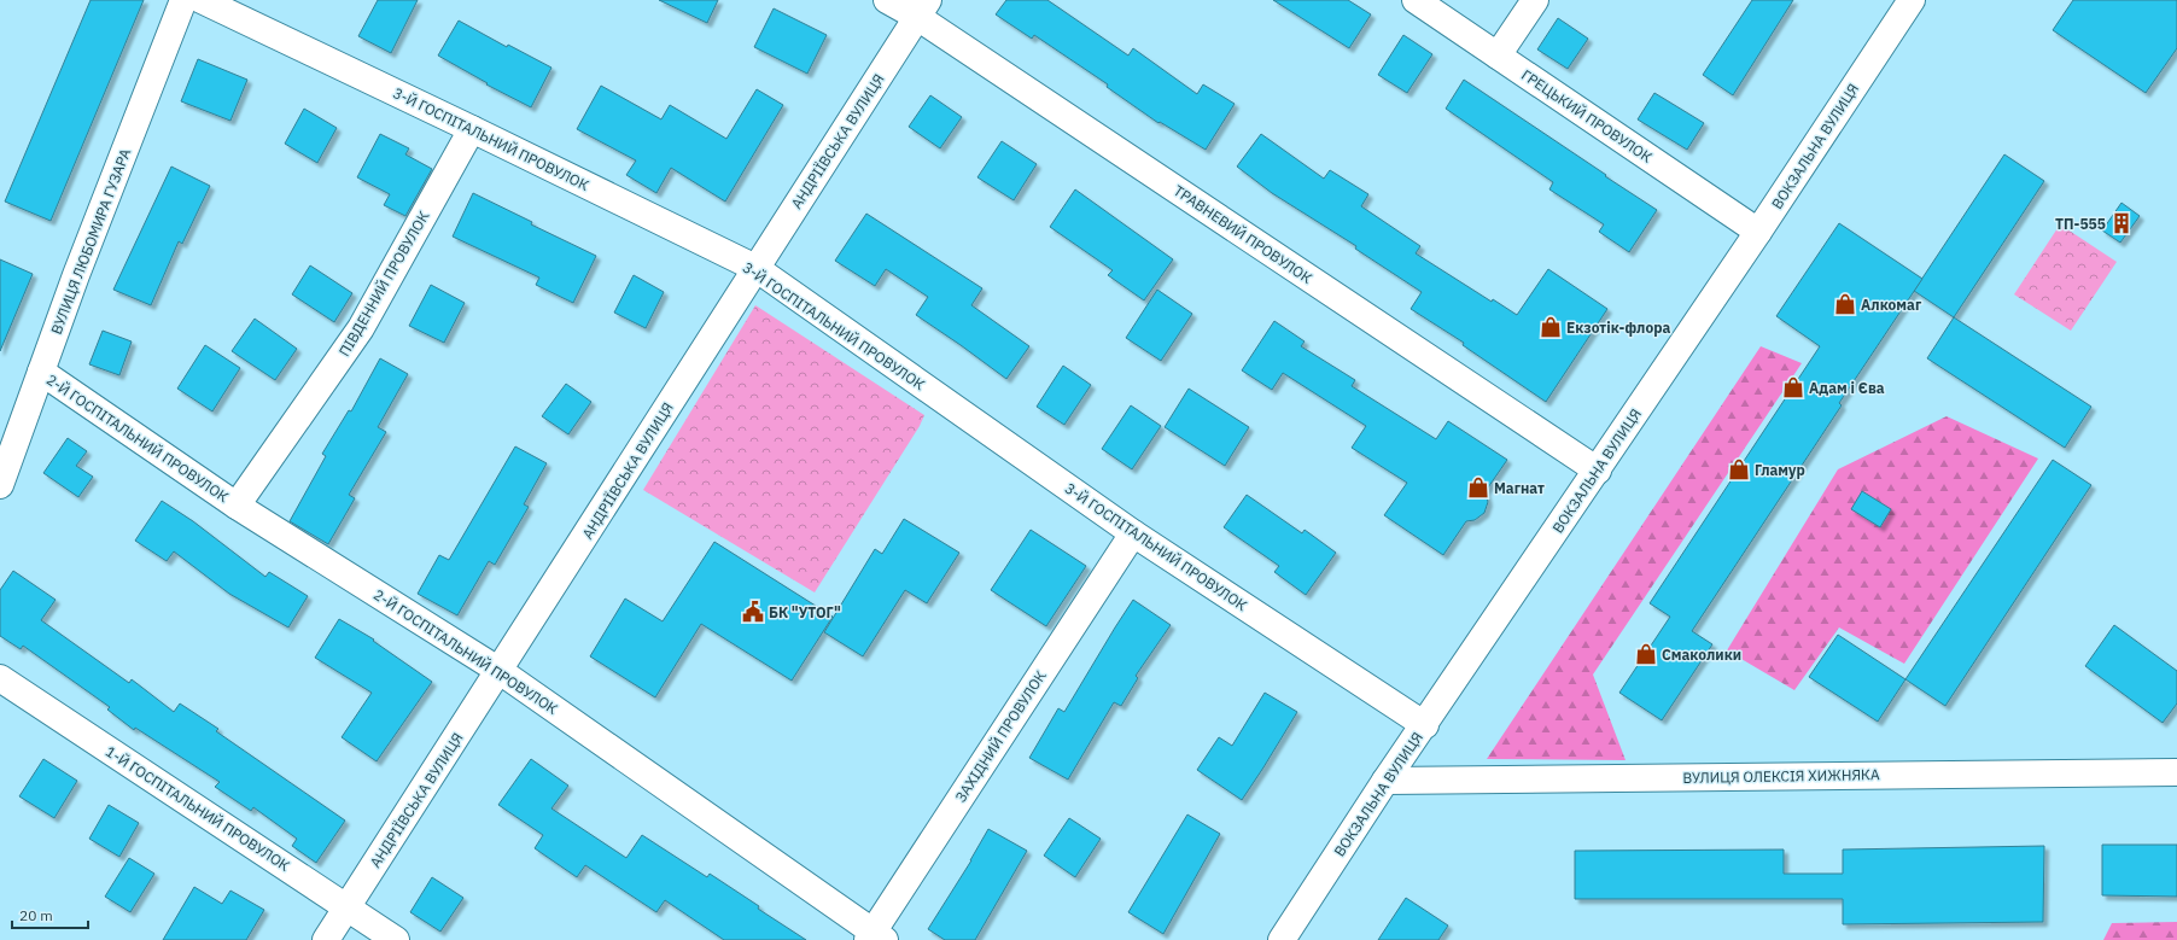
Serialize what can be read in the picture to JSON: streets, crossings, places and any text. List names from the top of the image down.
{
  "streets": {
    "street": [
      "ГРЕЦЬКИЙ ПРОВУЛОК",
      "3-Й ГОСПІТАЛЬНИЙ ПРОВУЛОК",
      "АНДРІЇВСЬКА ВУЛИЦЯ",
      "ВОКЗАЛЬНА ВУЛИЦЯ",
      "ТРАВНЕВИЙ ПРОВУЛОК",
      "ВУЛИЦЯ ЛЮБОМИРА ГУЗАРА",
      "ПІВДЕННИЙ ПРОВУЛОК",
      "2-Й ГОСПІТАЛЬНИЙ ПРОВУЛОК",
      "ЗАХІДНИЙ ПРОВУЛОК",
      "ВУЛИЦЯ ОЛЕКСІЯ ХИЖНЯКА",
      "1-Й ГОСПІТАЛЬНИЙ ПРОВУЛОК"
    ]
  },
  "crossings": [
    ["ГРЕЦЬКИЙ ПРОВУЛОК", "ВОКЗАЛЬНА ВУЛИЦЯ"],
    ["3-Й ГОСПІТАЛЬНИЙ ПРОВУЛОК", "АНДРІЇВСЬКА ВУЛИЦЯ"],
    ["3-Й ГОСПІТАЛЬНИЙ ПРОВУЛОК", "ВОКЗАЛЬНА ВУЛИЦЯ"],
    ["3-Й ГОСПІТАЛЬНИЙ ПРОВУЛОК", "ПІВДЕННИЙ ПРОВУЛОК"],
    ["3-Й ГОСПІТАЛЬНИЙ ПРОВУЛОК", "ЗАХІДНИЙ ПРОВУЛОК"],
    ["АНДРІЇВСЬКА ВУЛИЦЯ", "ТРАВНЕВИЙ ПРОВУЛОК"],
    ["АНДРІЇВСЬКА ВУЛИЦЯ", "2-Й ГОСПІТАЛЬНИЙ ПРОВУЛОК"],
    ["АНДРІЇВСЬКА ВУЛИЦЯ", "1-Й ГОСПІТАЛЬНИЙ ПРОВУЛОК"],
    ["ВОКЗАЛЬНА ВУЛИЦЯ", "ТРАВНЕВИЙ ПРОВУЛОК"],
    ["ВОКЗАЛЬНА ВУЛИЦЯ", "ВУЛИЦЯ ОЛЕКСІЯ ХИЖНЯКА"],
    ["ВУЛИЦЯ ЛЮБОМИРА ГУЗАРА", "2-Й ГОСПІТАЛЬНИЙ ПРОВУЛОК"],
    ["ПІВДЕННИЙ ПРОВУЛОК", "2-Й ГОСПІТАЛЬНИЙ ПРОВУЛОК"],
    ["2-Й ГОСПІТАЛЬНИЙ ПРОВУЛОК", "ЗАХІДНИЙ ПРОВУЛОК"]
  ],
  "places": {
    "building": ["ТП-555"],
    "shop": [
      "Алкомаг",
      "Екзотік-флора",
      "Адам і Єва",
      "Гламур",
      "Магнат",
      "Смаколики"
    ],
    "public building": ["БК \"УТОГ\""]
  },
  "scale_bar": "20 m"
}
